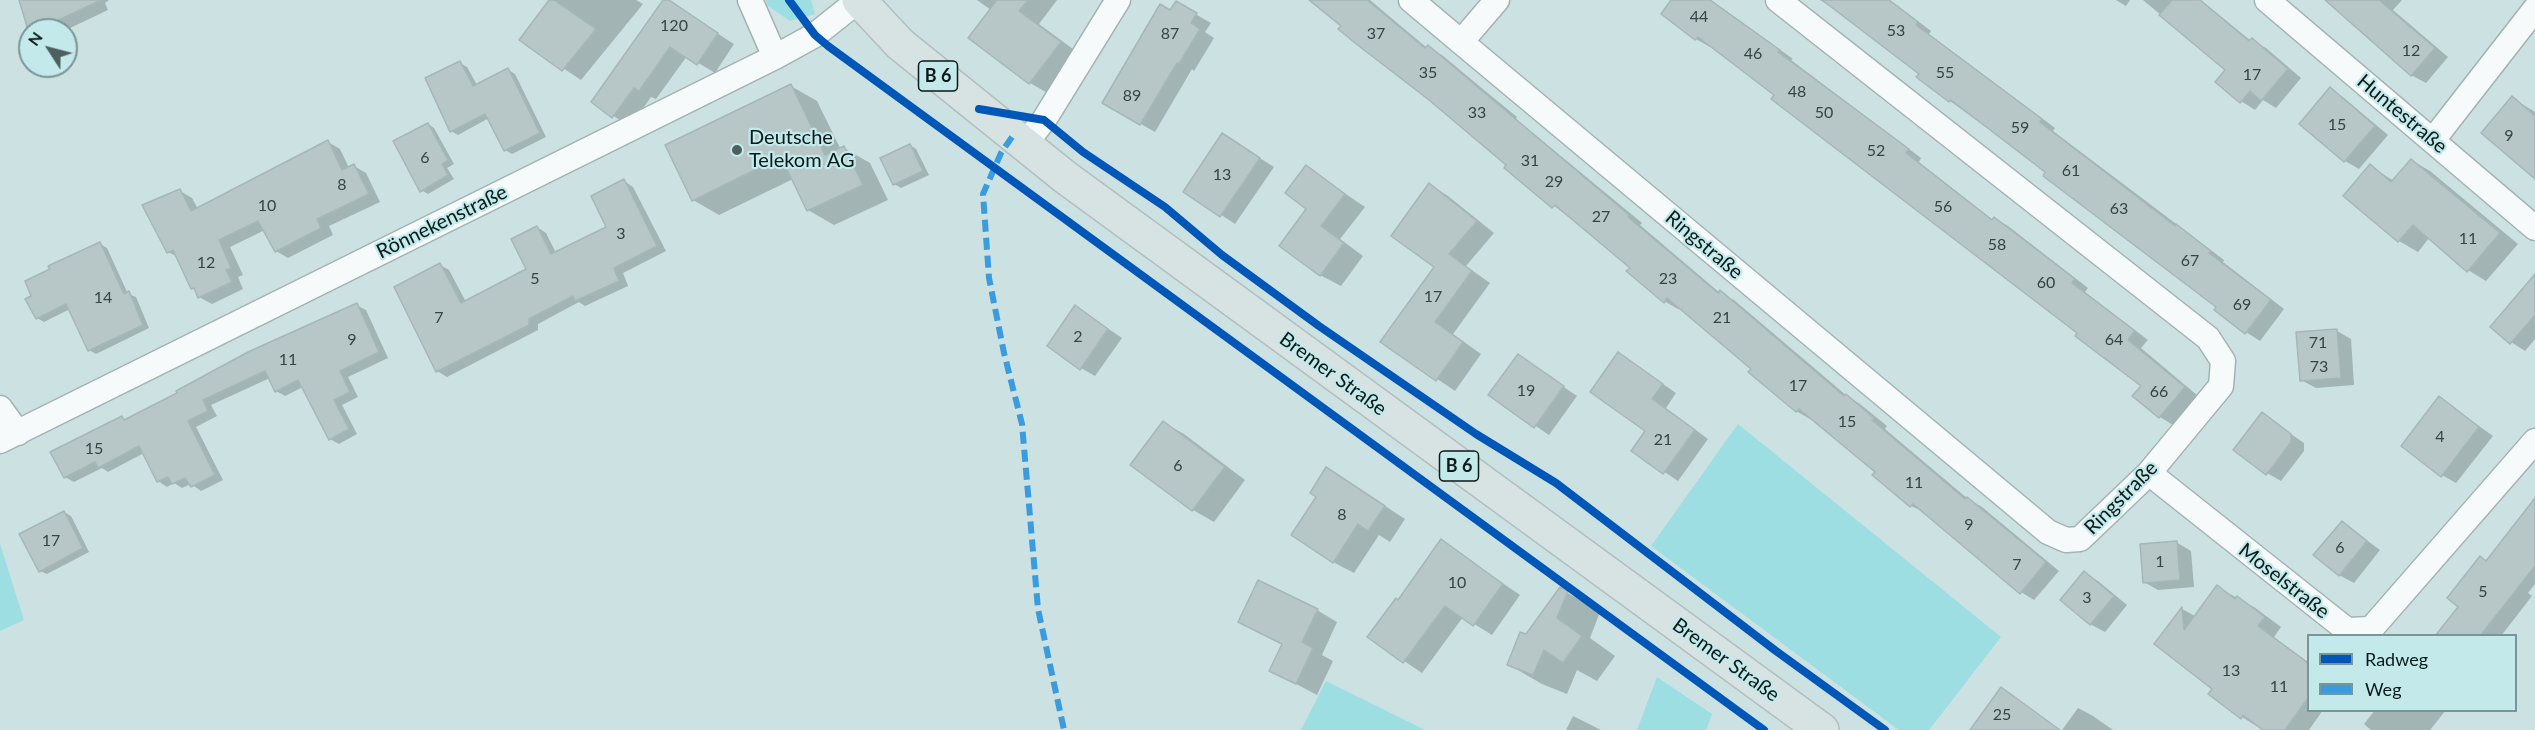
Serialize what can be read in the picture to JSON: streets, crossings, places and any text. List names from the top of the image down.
{
  "streets": {
    "main road": ["B 6", "Bremer Straße"],
    "street": [
      "Huntestraße",
      "Rönnekenstraße",
      "Ringstraße",
      "Moselstraße"
    ]
  },
  "crossings": [
    ["Rönnekenstraße", "Bremer Straße"],
    ["Ringstraße", "Moselstraße"]
  ],
  "places": ["Deutsche Telekom AG"],
  "house_numbers": [
    "44",
    "120",
    "53",
    "87",
    "37",
    "12",
    "46",
    "35",
    "55",
    "17",
    "48",
    "89",
    "33",
    "50",
    "15",
    "59",
    "9",
    "52",
    "6",
    "31",
    "61",
    "13",
    "29",
    "8",
    "10",
    "56",
    "63",
    "27",
    "3",
    "11",
    "58",
    "67",
    "12",
    "5",
    "23",
    "60",
    "17",
    "14",
    "69",
    "7",
    "21",
    "2",
    "9",
    "64",
    "71",
    "11",
    "73",
    "17",
    "19",
    "66",
    "15",
    "4",
    "21",
    "15",
    "6",
    "11",
    "8",
    "9",
    "17",
    "6",
    "1",
    "7",
    "10",
    "5",
    "3",
    "13",
    "11",
    "25"
  ],
  "legend": ["Radweg", "Weg"],
  "north": "top left"
}
